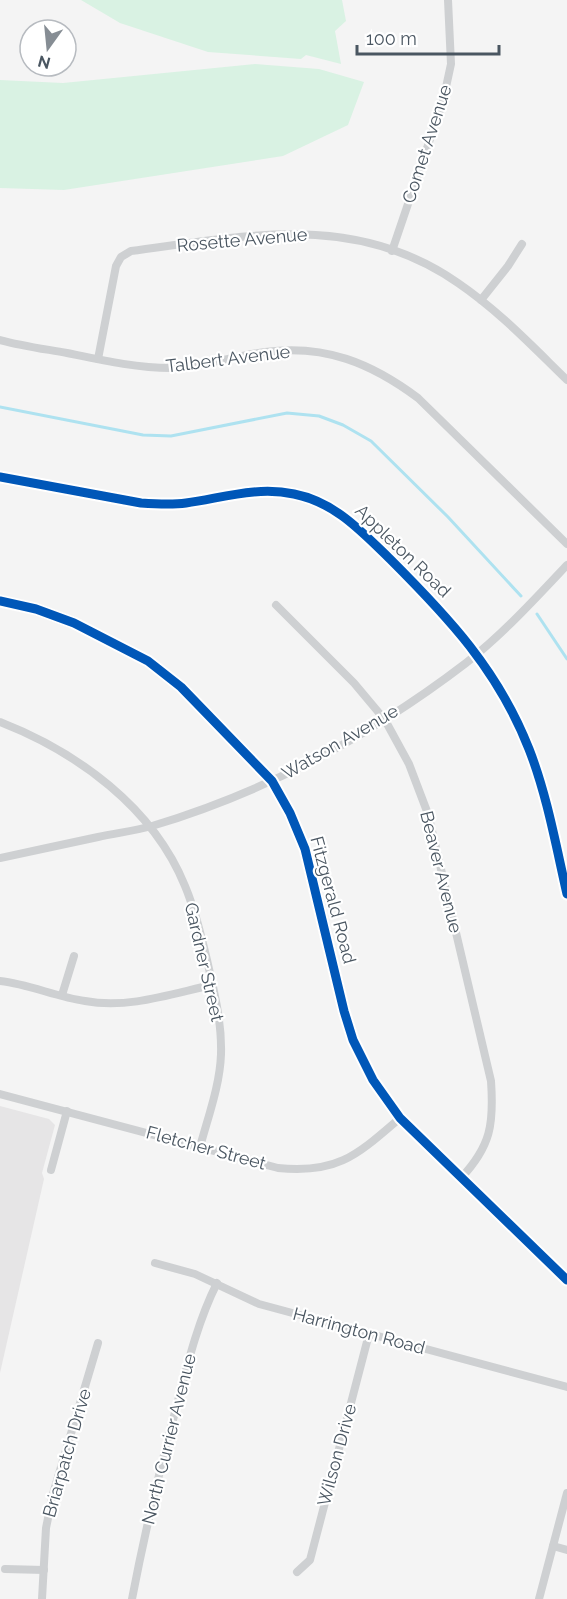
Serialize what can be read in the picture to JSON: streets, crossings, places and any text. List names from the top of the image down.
{
  "streets": {
    "main road": ["Fitzgerald Road"],
    "street": [
      "Comet Avenue",
      "Rosette Avenue",
      "Talbert Avenue",
      "Appleton Road",
      "Watson Avenue",
      "Beaver Avenue",
      "Gardner Street",
      "Fletcher Street",
      "Harrington Road",
      "North Currier Avenue",
      "Briarpatch Drive",
      "Wilson Drive"
    ]
  },
  "crossings": [
    ["Comet Avenue", "Rosette Avenue"],
    ["Rosette Avenue", "Talbert Avenue"],
    ["Appleton Road", "Watson Avenue"],
    ["Watson Avenue", "Beaver Avenue"],
    ["Watson Avenue", "Fitzgerald Road"],
    ["Watson Avenue", "Gardner Street"],
    ["Beaver Avenue", "Fitzgerald Road"],
    ["Fitzgerald Road", "Fletcher Street"],
    ["Gardner Street", "Fletcher Street"],
    ["Harrington Road", "North Currier Avenue"],
    ["Harrington Road", "Wilson Drive"]
  ],
  "scale_bar": "100 m",
  "north": "bottom"
}
